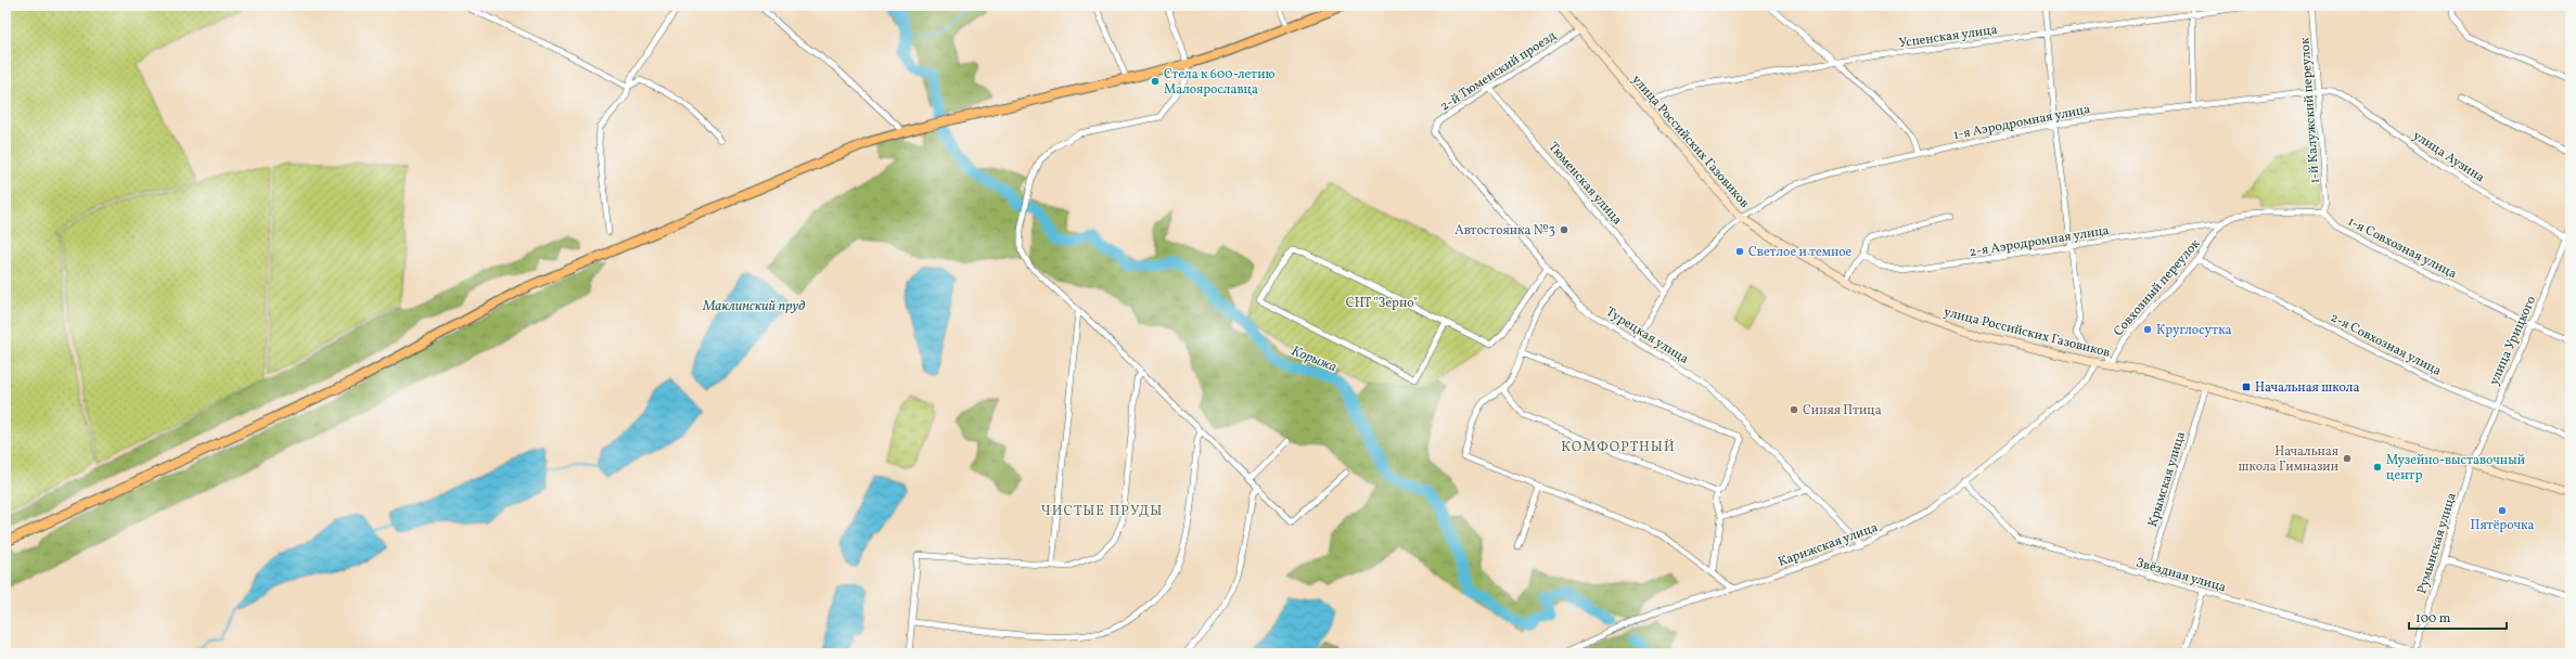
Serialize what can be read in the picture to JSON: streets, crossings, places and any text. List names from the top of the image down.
{
  "streets": {
    "main road": ["улица Российских Газовиков"],
    "street": [
      "Успенская улица",
      "2-й Тюменский проезд",
      "1-й Калужский переулок",
      "1-я Аэродромная улица",
      "улица Аузина",
      "Тюменская улица",
      "2-я Аэродромная улица",
      "1-я Совхозная улица",
      "Совхозный переулок",
      "Турецкая улица",
      "улица Урицкого",
      "2-я Совхозная улица",
      "Крымская улица",
      "Румынская улица",
      "Карижская улица",
      "Звёздная улица"
    ]
  },
  "crossings": [
    ["Успенская улица", "улица Российских Газовиков"],
    ["2-й Тюменский проезд", "улица Российских Газовиков"],
    ["2-й Тюменский проезд", "Тюменская улица"],
    ["2-й Тюменский проезд", "Турецкая улица"],
    ["1-й Калужский переулок", "1-я Аэродромная улица"],
    ["1-й Калужский переулок", "улица Аузина"],
    ["1-й Калужский переулок", "1-я Совхозная улица"],
    ["1-я Аэродромная улица", "улица Российских Газовиков"],
    ["1-я Аэродромная улица", "улица Аузина"],
    ["1-я Аэродромная улица", "Тюменская улица"],
    ["1-я Аэродромная улица", "Турецкая улица"],
    ["улица Российских Газовиков", "Совхозный переулок"],
    ["улица Российских Газовиков", "улица Урицкого"],
    ["улица Российских Газовиков", "Крымская улица"],
    ["улица Российских Газовиков", "Румынская улица"],
    ["улица Российских Газовиков", "Карижская улица"],
    ["улица Аузина", "улица Урицкого"],
    ["2-я Аэродромная улица", "Совхозный переулок"],
    ["1-я Совхозная улица", "улица Урицкого"],
    ["Совхозный переулок", "2-я Совхозная улица"],
    ["Турецкая улица", "Карижская улица"],
    ["улица Урицкого", "2-я Совхозная улица"],
    ["улица Урицкого", "Румынская улица"],
    ["Крымская улица", "Звёздная улица"],
    ["Румынская улица", "Звёздная улица"],
    ["Карижская улица", "Звёздная улица"]
  ],
  "districts": ["КОМФОРТНЫЙ", "ЧИСТЫЕ ПРУДЫ"],
  "water": ["Маклинский пруд", "Корыжа"],
  "parks": ["СНТ \"Зерно\""],
  "places": {
    "other": [
      "Стела к 600-летию Малоярославца",
      "Автостоянка №3",
      "Светлое и темное",
      "Круглосутка",
      "Синяя Птица",
      "Начальная школа Гимназии",
      "Музейно-выставочный центр",
      "Пятёрочка"
    ],
    "transit": ["Начальная школа"]
  },
  "scale_bar": "100 m"
}
